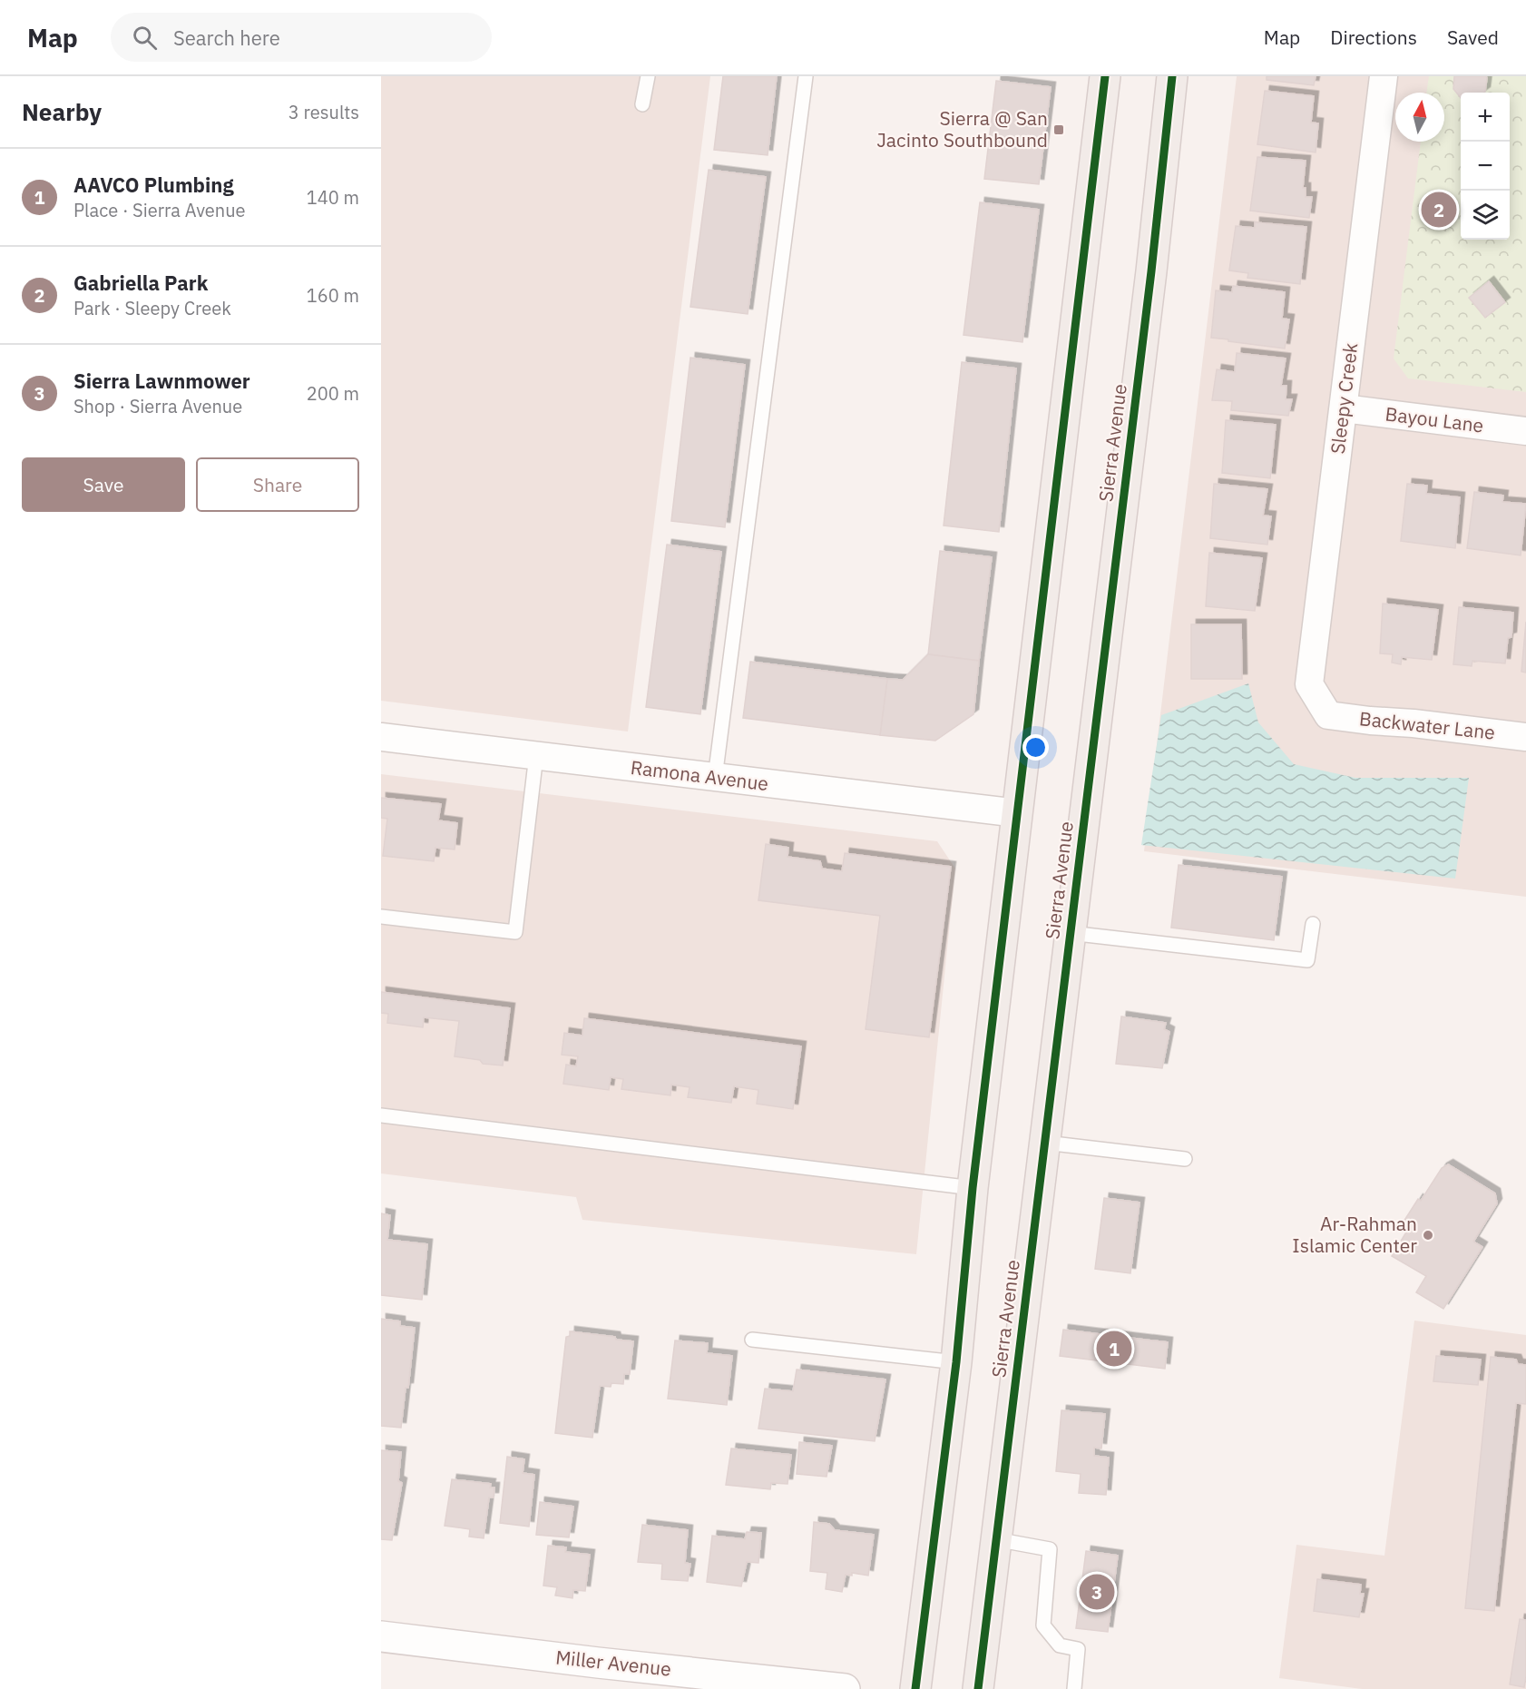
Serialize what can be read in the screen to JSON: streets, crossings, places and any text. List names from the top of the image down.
{
  "streets": {
    "main road": ["Sierra Avenue"],
    "street": [
      "Sleepy Creek",
      "Bayou Lane",
      "Backwater Lane",
      "Ramona Avenue",
      "Miller Avenue"
    ]
  },
  "crossings": [
    ["Sleepy Creek", "Bayou Lane"],
    ["Sleepy Creek", "Backwater Lane"]
  ],
  "places": {
    "transit": ["Sierra @ San Jacinto Southbound"],
    "other": ["Ar-Rahman Islamic Center"]
  },
  "north": "top",
  "page": {
    "header": "Map",
    "search": "Search here",
    "nav": ["Map", "Directions", "Saved"],
    "heading": ["Nearby", "3 results"],
    "map_buttons": ["+", "−"],
    "list": [
      {
        "mark": "1",
        "name": "AAVCO Plumbing",
        "note": "Place · Sierra Avenue",
        "value": "140 m"
      },
      {
        "mark": "2",
        "name": "Gabriella Park",
        "note": "Park · Sleepy Creek",
        "value": "160 m"
      },
      {
        "mark": "3",
        "name": "Sierra Lawnmower",
        "note": "Shop · Sierra Avenue",
        "value": "200 m"
      }
    ],
    "pins": ["2", "1", "3"],
    "buttons": ["Save", "Share"]
  }
}
